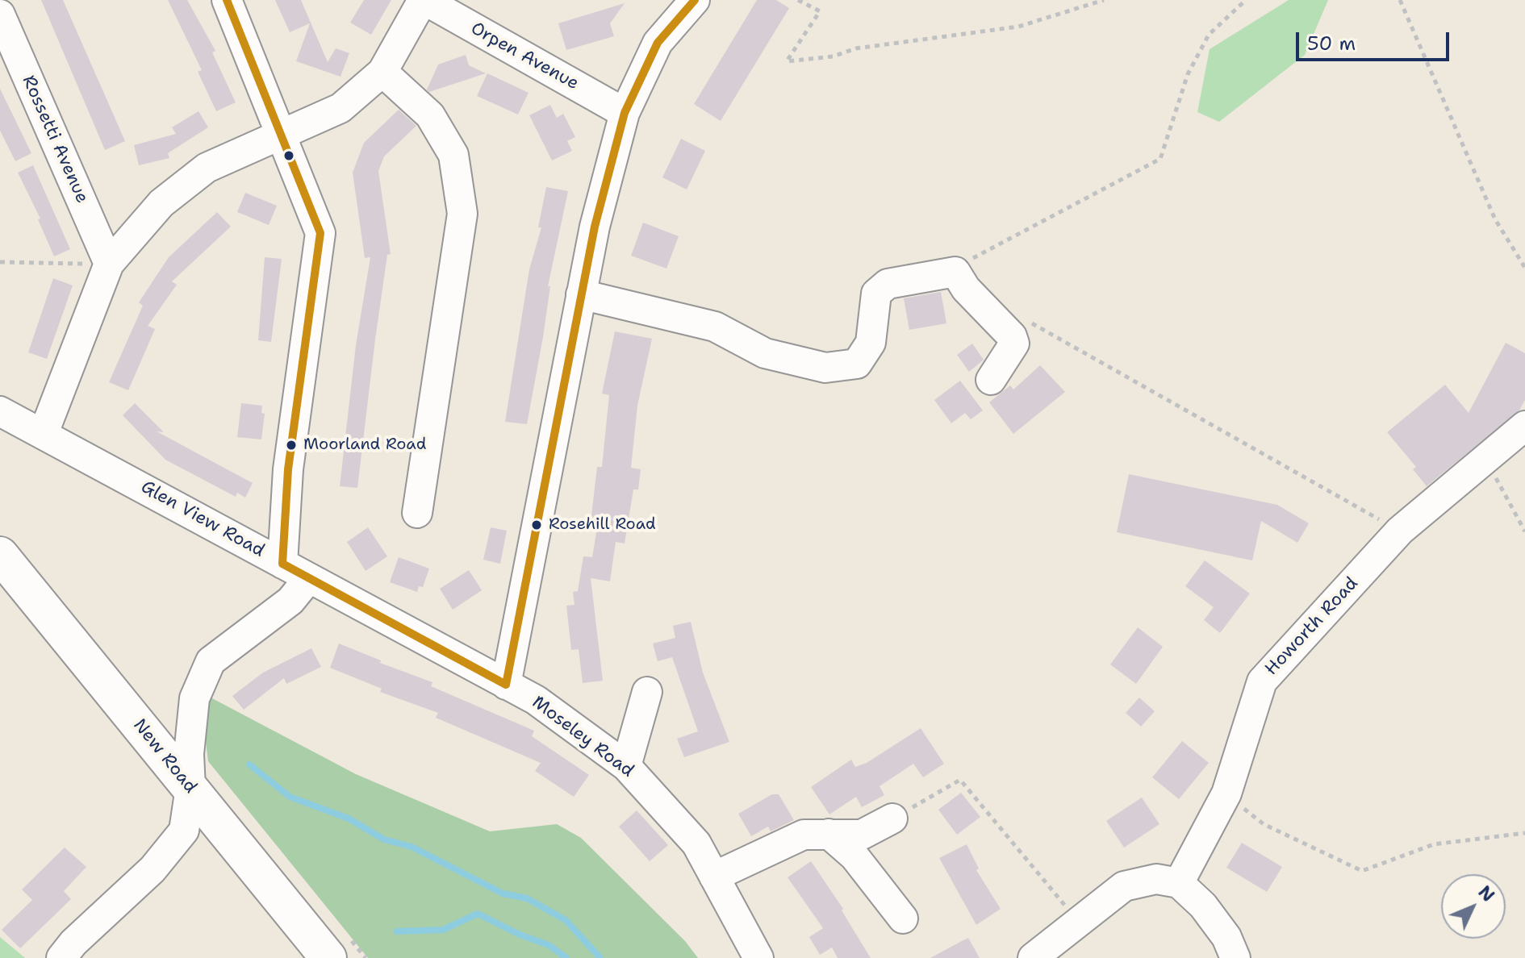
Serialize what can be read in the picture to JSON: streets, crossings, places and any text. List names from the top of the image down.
{
  "streets": {
    "highway": ["New Road"],
    "street": [
      "Orpen Avenue",
      "Rossetti Avenue",
      "Glen View Road",
      "Howorth Road",
      "Moseley Road"
    ]
  },
  "crossings": [
    ["Glen View Road", "Moseley Road"]
  ],
  "places": ["Moorland Road", "Rosehill Road"],
  "scale_bar": "50 m",
  "north": "top right"
}
